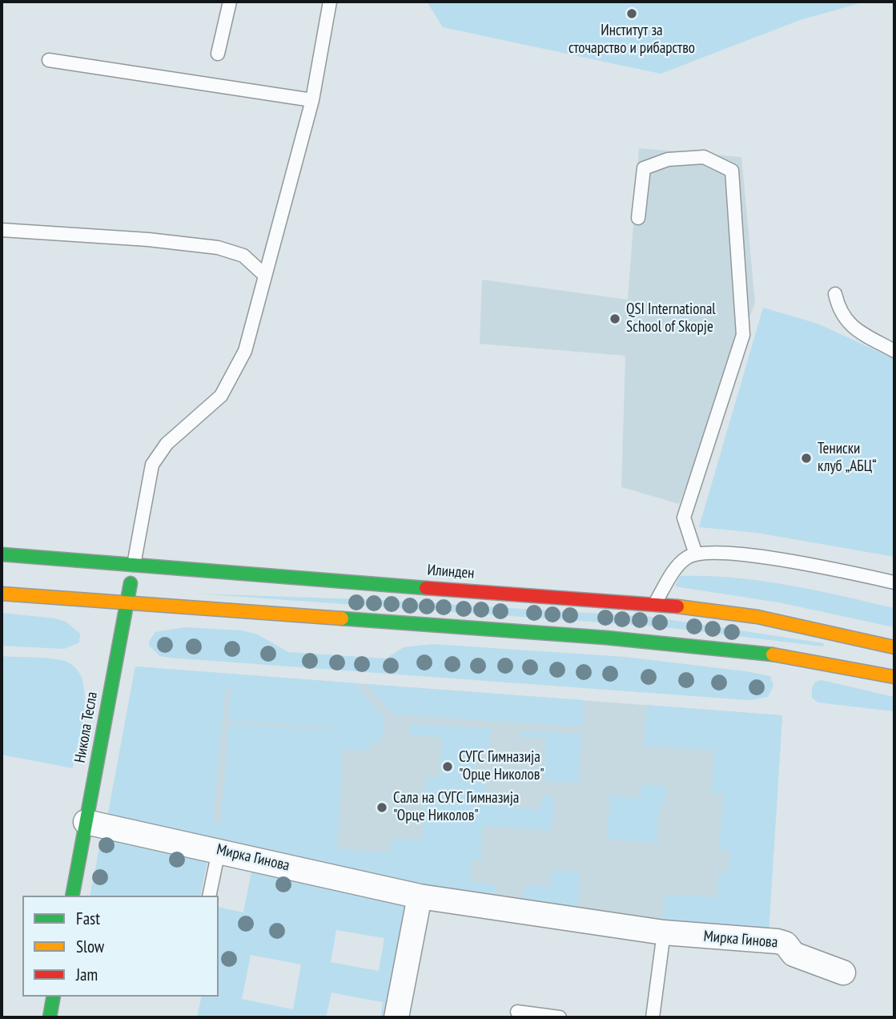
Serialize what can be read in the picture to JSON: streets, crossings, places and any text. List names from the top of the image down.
{
  "streets": {
    "street": ["Илинден", "Никола Тесла", "Мирка Гинова"]
  },
  "crossings": [
    ["Илинден", "Никола Тесла"],
    ["Никола Тесла", "Мирка Гинова"]
  ],
  "places": [
    "Институт за сточарство и рибарство",
    "QSI International School of Skopje",
    "Тениски клуб „АБЦ“",
    "СУГС Гимназија \"Орце Николов\"",
    "Сала на СУГС Гимназија \"Орце Николов\""
  ],
  "legend": ["Fast", "Slow", "Jam"]
}
